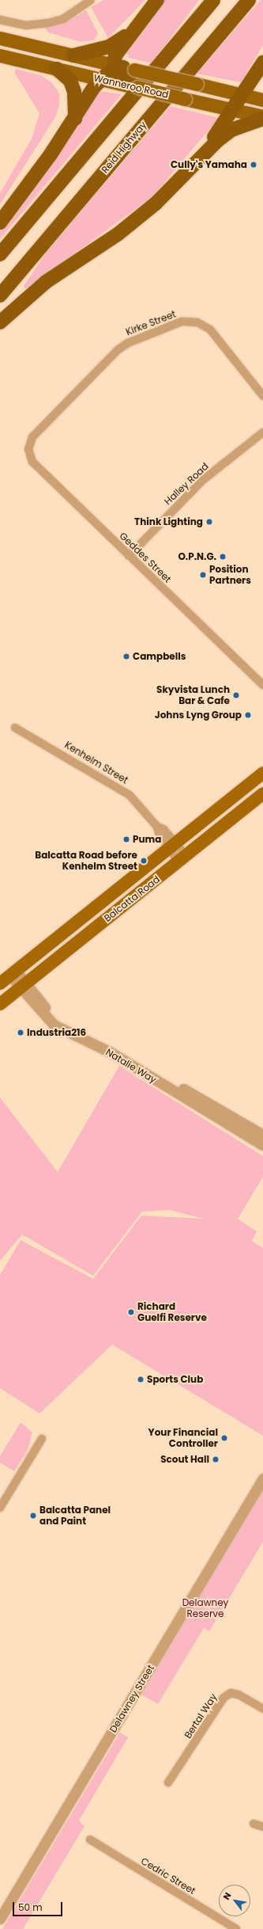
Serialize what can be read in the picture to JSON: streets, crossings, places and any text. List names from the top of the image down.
{
  "streets": {
    "highway": ["Wanneroo Road", "Reid Highway"],
    "main road": ["Balcatta Road"],
    "street": [
      "Kirke Street",
      "Halley Road",
      "Geddes Street",
      "Kenhelm Street",
      "Natalie Way",
      "Delawney Street",
      "Bertal Way",
      "Cedric Street"
    ]
  },
  "crossings": [
    ["Kirke Street", "Geddes Street"],
    ["Halley Road", "Geddes Street"],
    ["Kenhelm Street", "Balcatta Road"],
    ["Balcatta Road", "Natalie Way"]
  ],
  "parks": ["Delawney Reserve"],
  "places": [
    "Cully's Yamaha",
    "Think Lighting",
    "O.P.N.G.",
    "Position Partners",
    "Campbells",
    "Skyvista Lunch Bar & Cafe",
    "Johns Lyng Group",
    "Puma",
    "Balcatta Road before Kenhelm Street",
    "Industria216",
    "Richard Guelfi Reserve",
    "Sports Club",
    "Your Financial Controller",
    "Scout Hall",
    "Balcatta Panel and Paint"
  ],
  "scale_bar": "50 m",
  "north": "top left"
}
